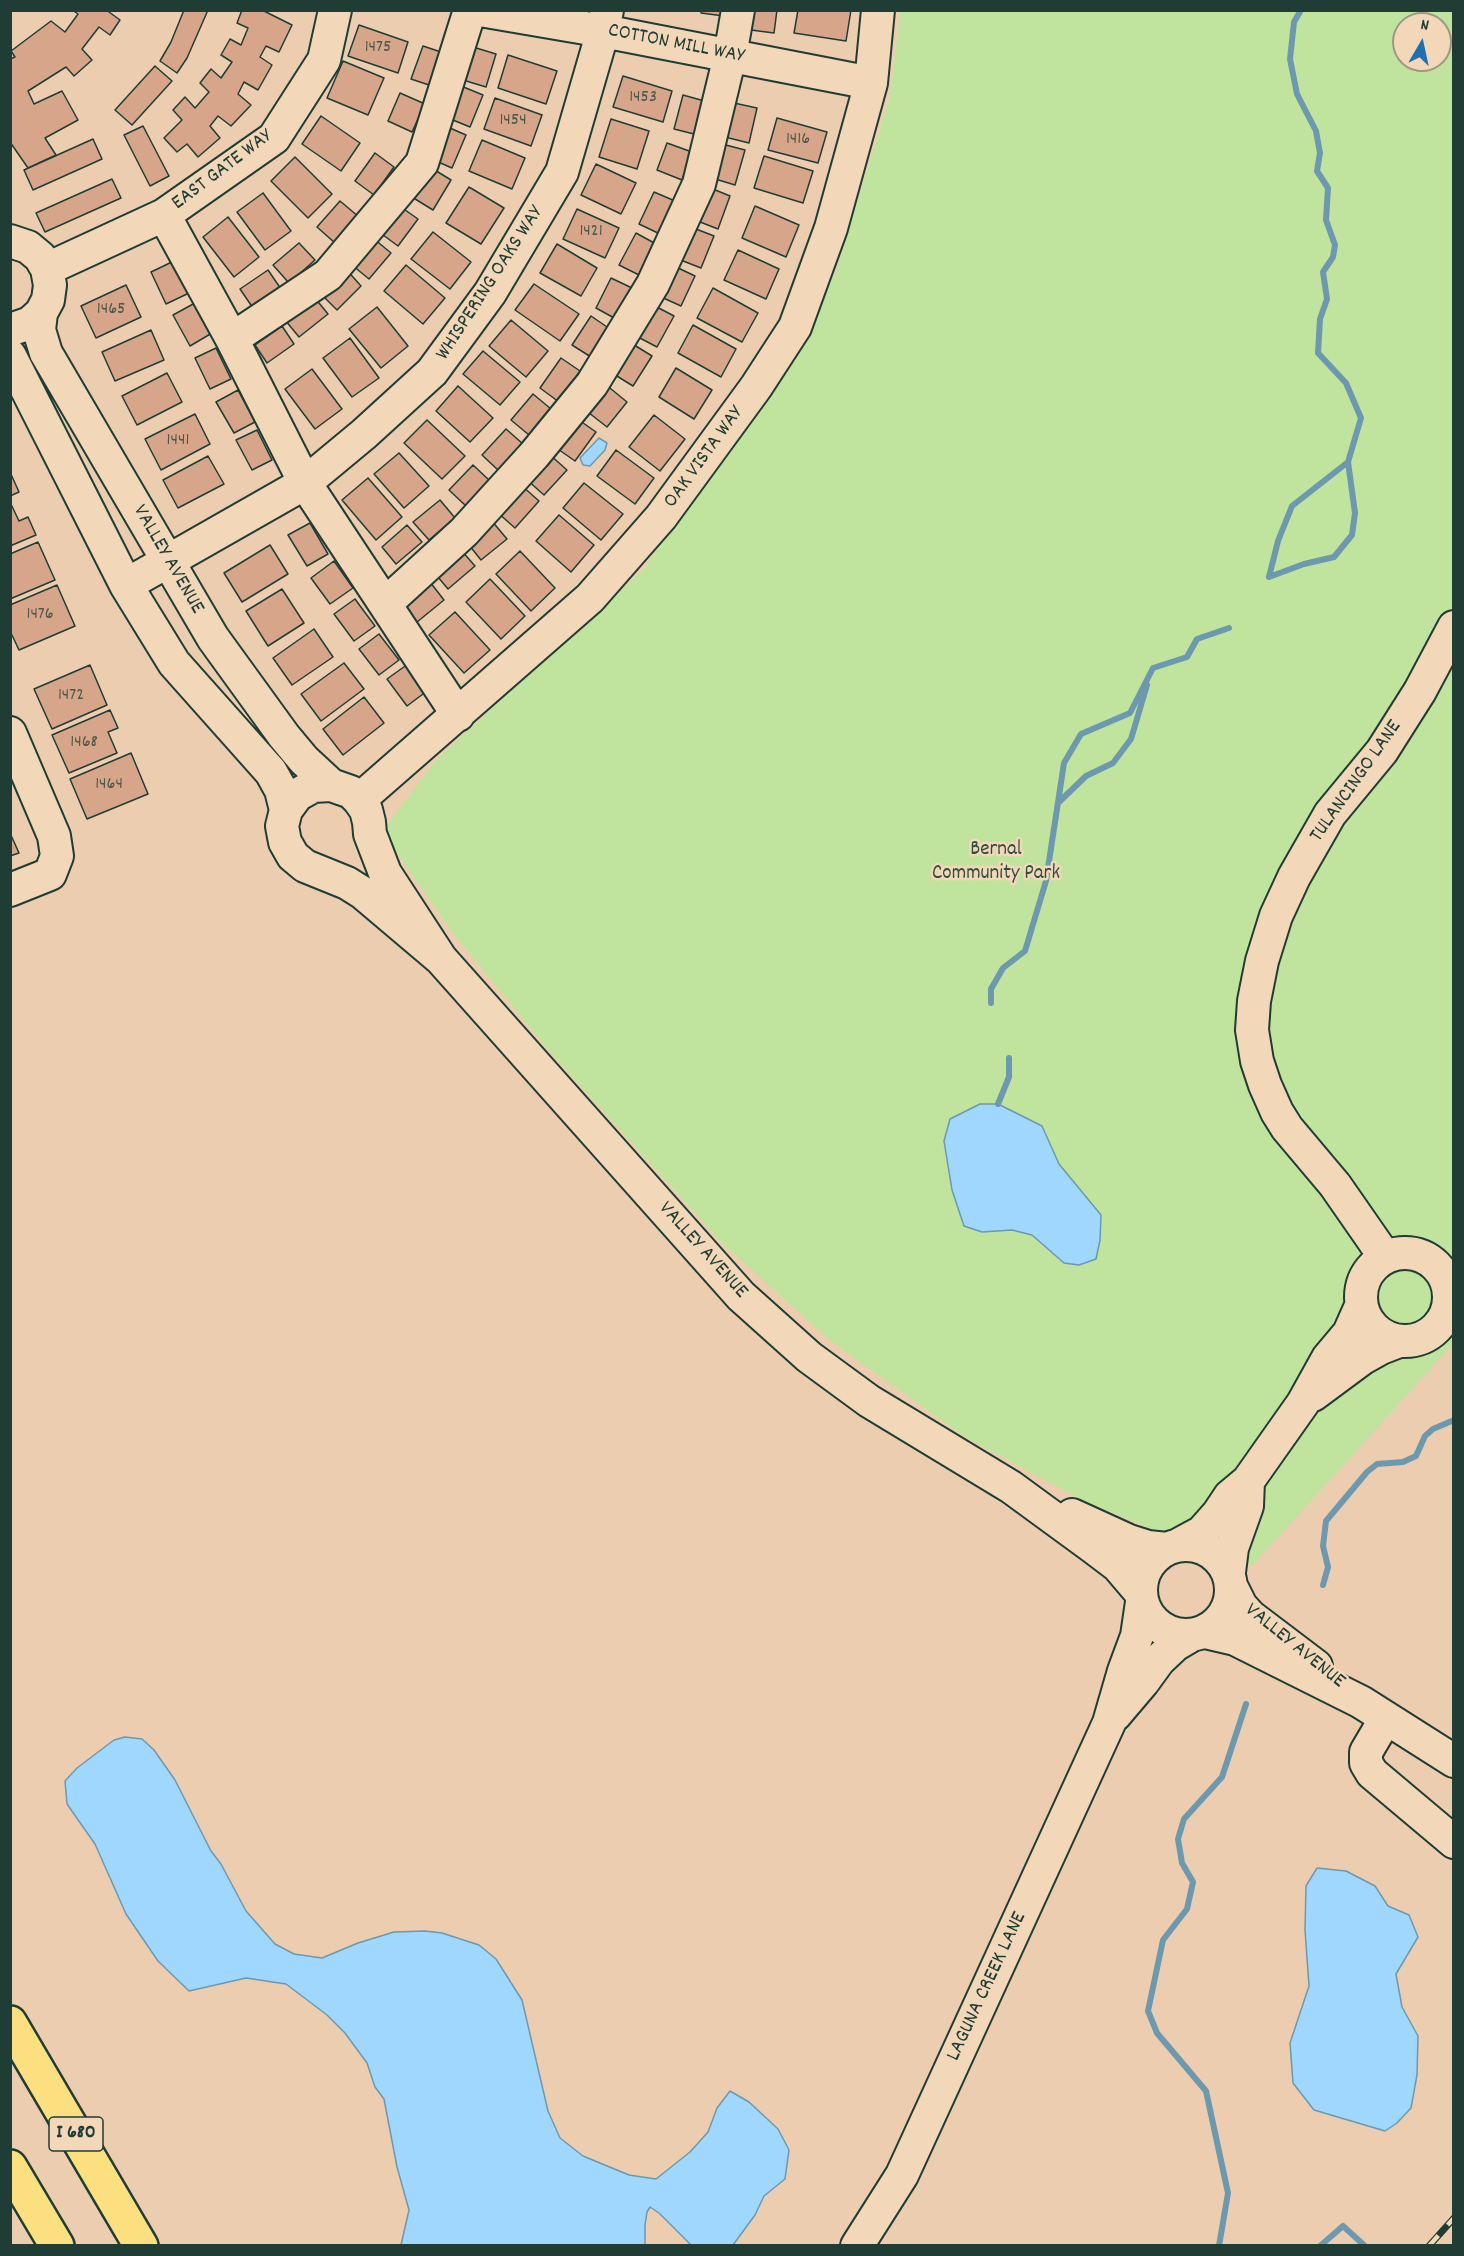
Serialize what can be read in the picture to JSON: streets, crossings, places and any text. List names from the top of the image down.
{
  "streets": {
    "highway": ["I 680"],
    "street": [
      "COTTON MILL WAY",
      "EAST GATE WAY",
      "WHISPERING OAKS WAY",
      "OAK VISTA WAY",
      "VALLEY AVENUE",
      "TULANCINGO LANE",
      "LAGUNA CREEK LANE"
    ]
  },
  "crossings": [
    ["COTTON MILL WAY", "WHISPERING OAKS WAY"],
    ["COTTON MILL WAY", "OAK VISTA WAY"],
    ["WHISPERING OAKS WAY", "VALLEY AVENUE"],
    ["OAK VISTA WAY", "VALLEY AVENUE"],
    ["VALLEY AVENUE", "LAGUNA CREEK LANE"]
  ],
  "parks": ["Bernal Community Park"],
  "house_numbers": [
    "1475",
    "1453",
    "1454",
    "1416",
    "1421",
    "1465",
    "1441",
    "1476",
    "1472",
    "1468",
    "1464"
  ],
  "north": "top"
}
